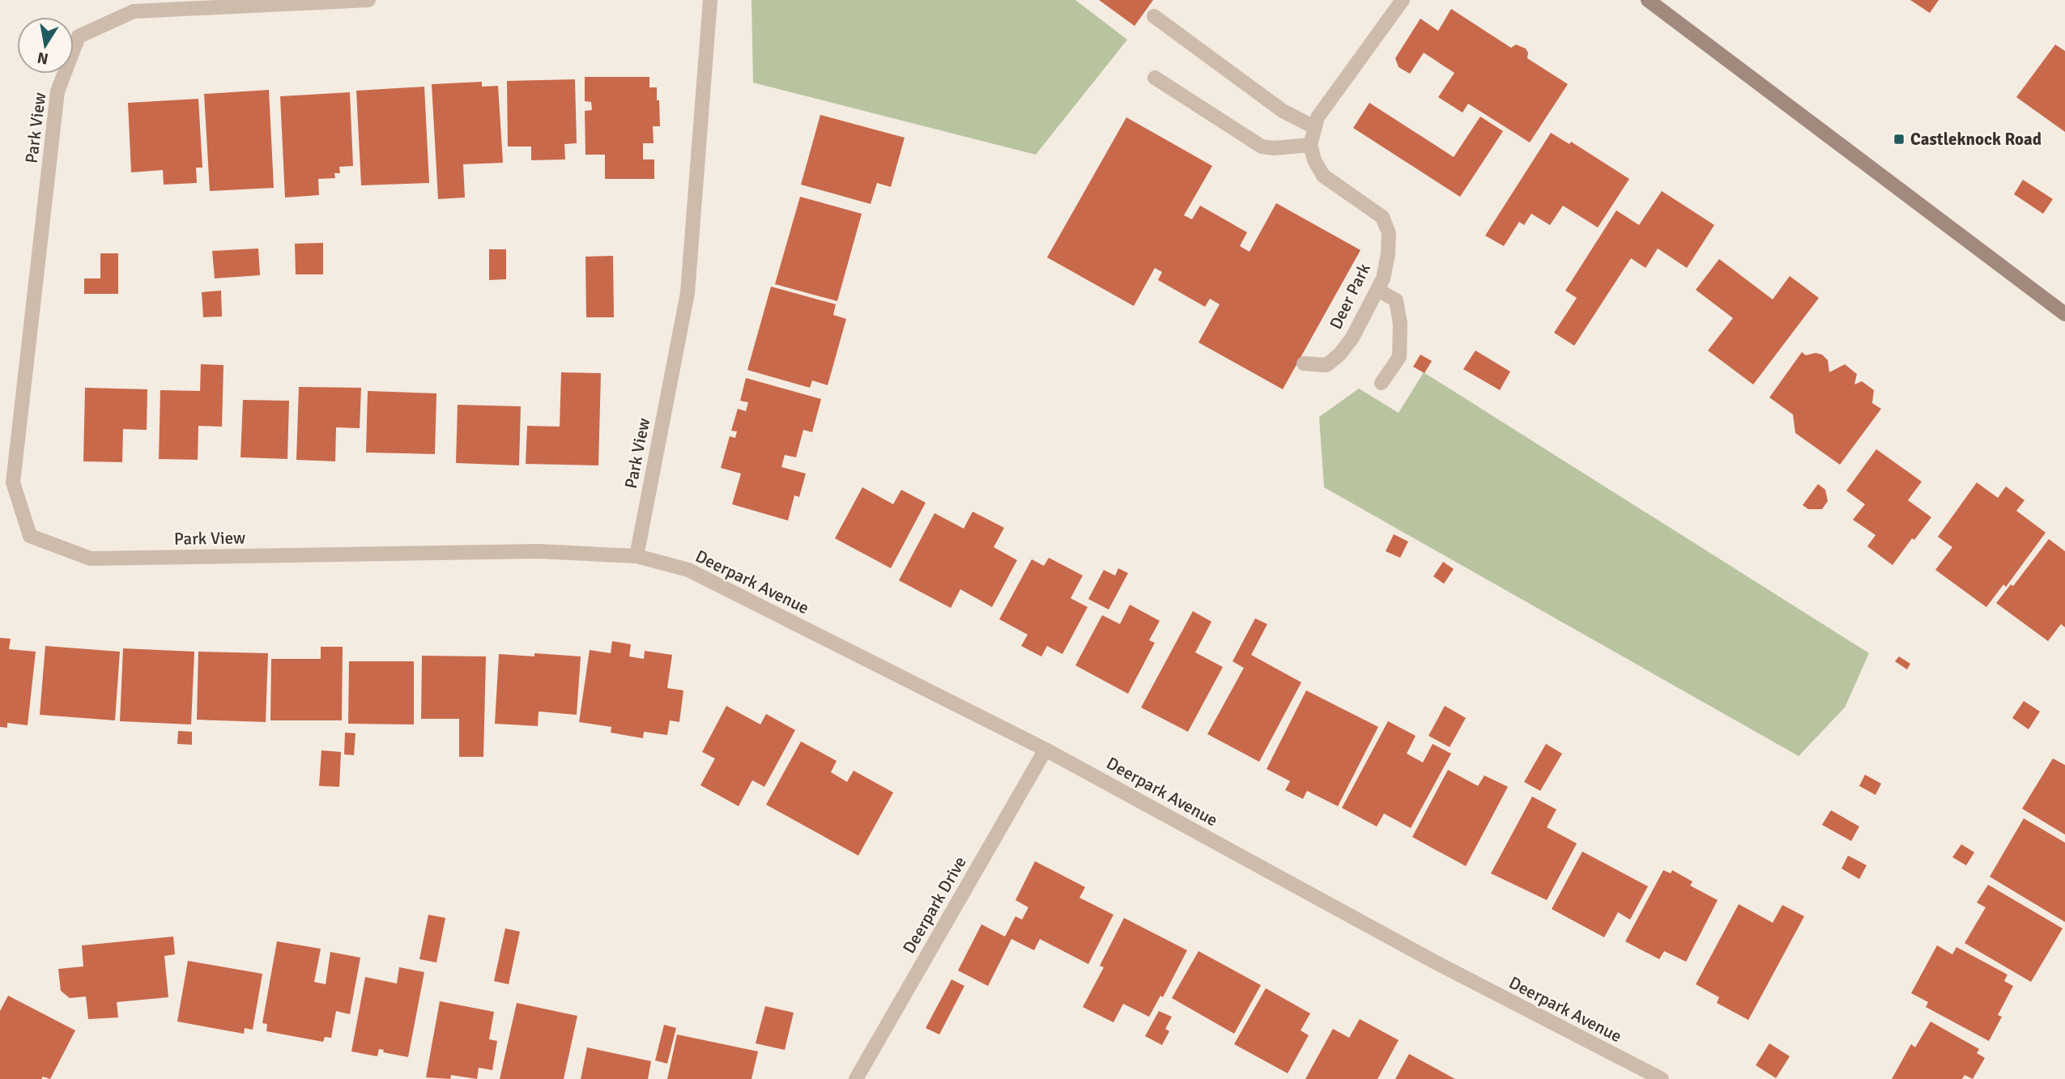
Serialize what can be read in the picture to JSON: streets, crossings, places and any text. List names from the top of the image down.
{
  "streets": {
    "street": [
      "Park View",
      "Deer Park",
      "Deerpark Avenue",
      "Deerpark Drive"
    ]
  },
  "crossings": [
    ["Park View", "Deerpark Avenue"],
    ["Deerpark Avenue", "Deerpark Drive"]
  ],
  "places": {
    "transit": ["Castleknock Road"]
  },
  "north": "bottom"
}
